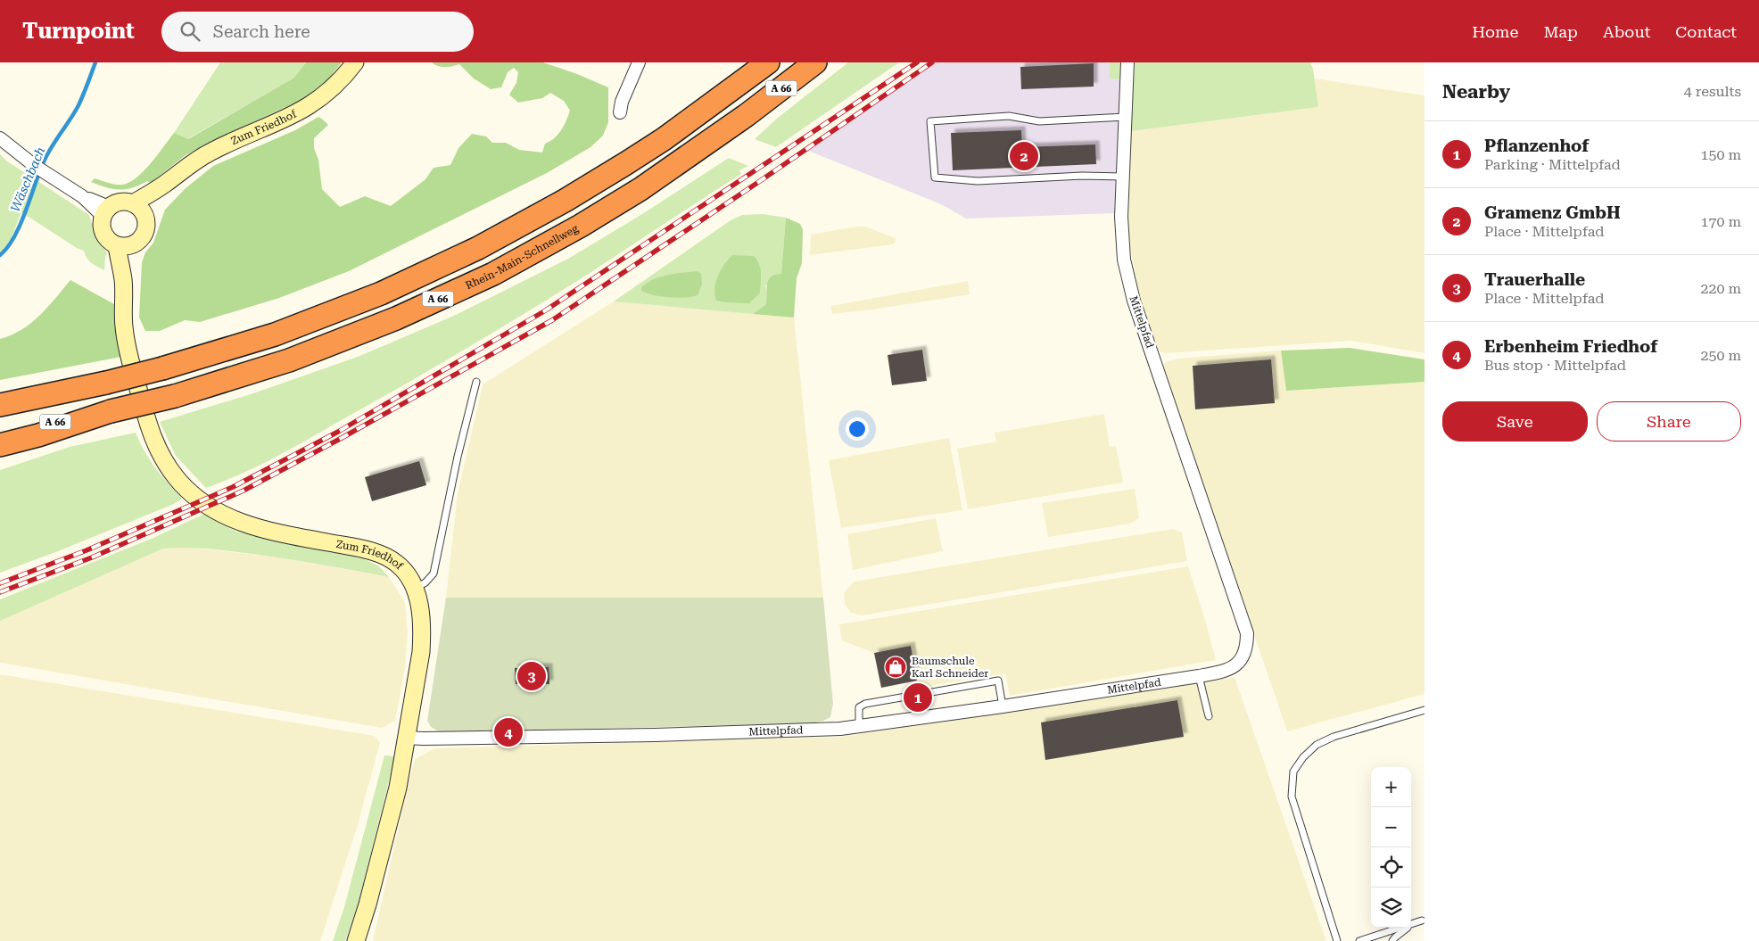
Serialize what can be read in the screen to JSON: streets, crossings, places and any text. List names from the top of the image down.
{
  "streets": {
    "highway": ["A 66", "Rhein-Main-Schnellweg"],
    "street": ["Zum Friedhof", "Mittelpfad"]
  },
  "crossings": [
    ["A 66", "Rhein-Main-Schnellweg"],
    ["Zum Friedhof", "Mittelpfad"]
  ],
  "water": ["Wäschbach"],
  "places": {
    "shop": ["Baumschule Karl Schneider"]
  },
  "page": {
    "header": "Turnpoint",
    "search": "Search here",
    "nav": [
      "Home",
      "Map",
      "About",
      "Contact"
    ],
    "heading": ["Nearby", "4 results"],
    "list": [
      {
        "mark": "1",
        "name": "Pflanzenhof",
        "note": "Parking · Mittelpfad",
        "value": "150 m"
      },
      {
        "mark": "2",
        "name": "Gramenz GmbH",
        "note": "Place · Mittelpfad",
        "value": "170 m"
      },
      {
        "mark": "3",
        "name": "Trauerhalle",
        "note": "Place · Mittelpfad",
        "value": "220 m"
      },
      {
        "mark": "4",
        "name": "Erbenheim Friedhof",
        "note": "Bus stop · Mittelpfad",
        "value": "250 m"
      }
    ],
    "pins": [
      "2",
      "3",
      "1",
      "4"
    ],
    "buttons": ["Save", "Share"],
    "map_buttons": ["+", "−"]
  }
}
